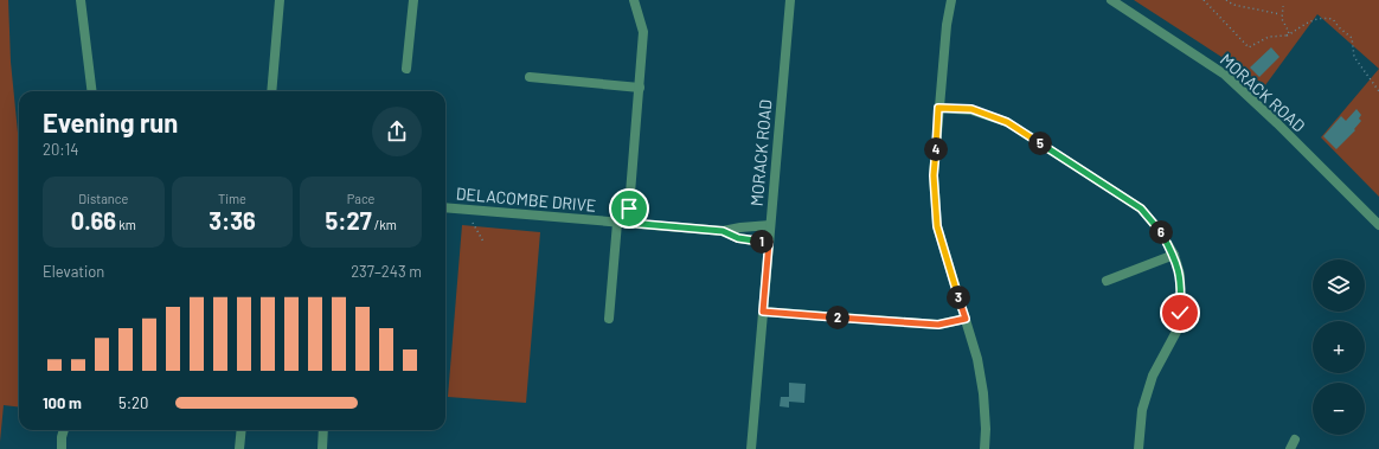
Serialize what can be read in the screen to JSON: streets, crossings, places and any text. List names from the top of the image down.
{
  "streets": {
    "street": ["MORACK ROAD", "DELACOMBE DRIVE"]
  },
  "crossings": [
    ["MORACK ROAD", "DELACOMBE DRIVE"]
  ],
  "page": {
    "heading": ["Evening run", "20:14"],
    "pins": [
      "5",
      "4",
      "6",
      "1",
      "3",
      "2"
    ],
    "stats": [
      ["Distance", "0.66 km"],
      ["Time", "3:36"],
      ["Pace", "5:27 /km"]
    ],
    "chart": ["Elevation", "237–243 m"],
    "map_buttons": ["+", "−"],
    "list": [
      {
        "name": "100 m",
        "note": "5:20"
      }
    ]
  }
}
